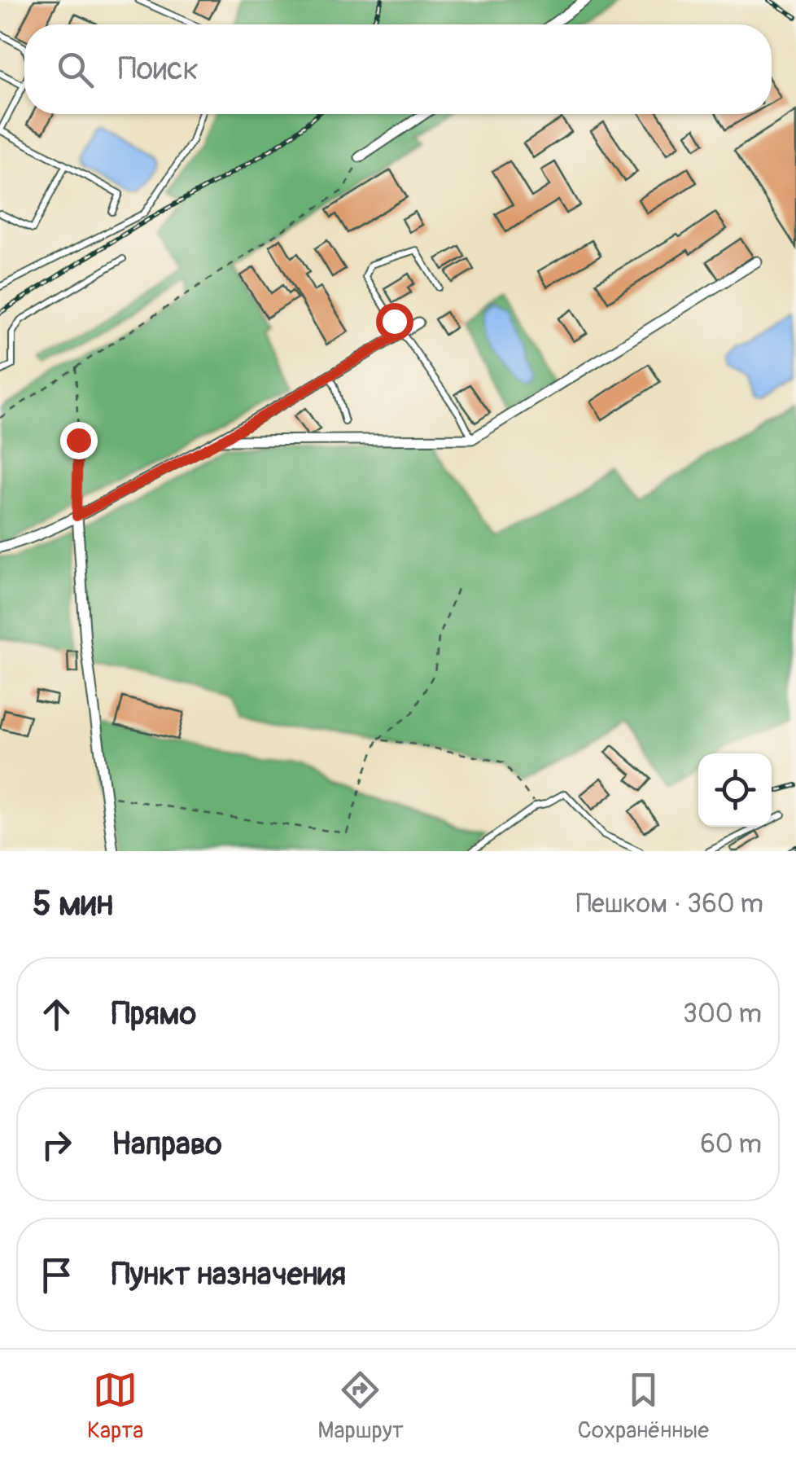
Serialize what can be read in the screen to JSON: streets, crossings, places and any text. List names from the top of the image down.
{
  "page": {
    "search": "Поиск",
    "heading": ["5 мин", "Пешком · 360 m"],
    "list": [
      ["Прямо", "300 m"],
      ["Направо", "60 m"],
      "Пункт назначения"
    ],
    "nav": ["Карта", "Маршрут", "Сохранённые"]
  }
}
